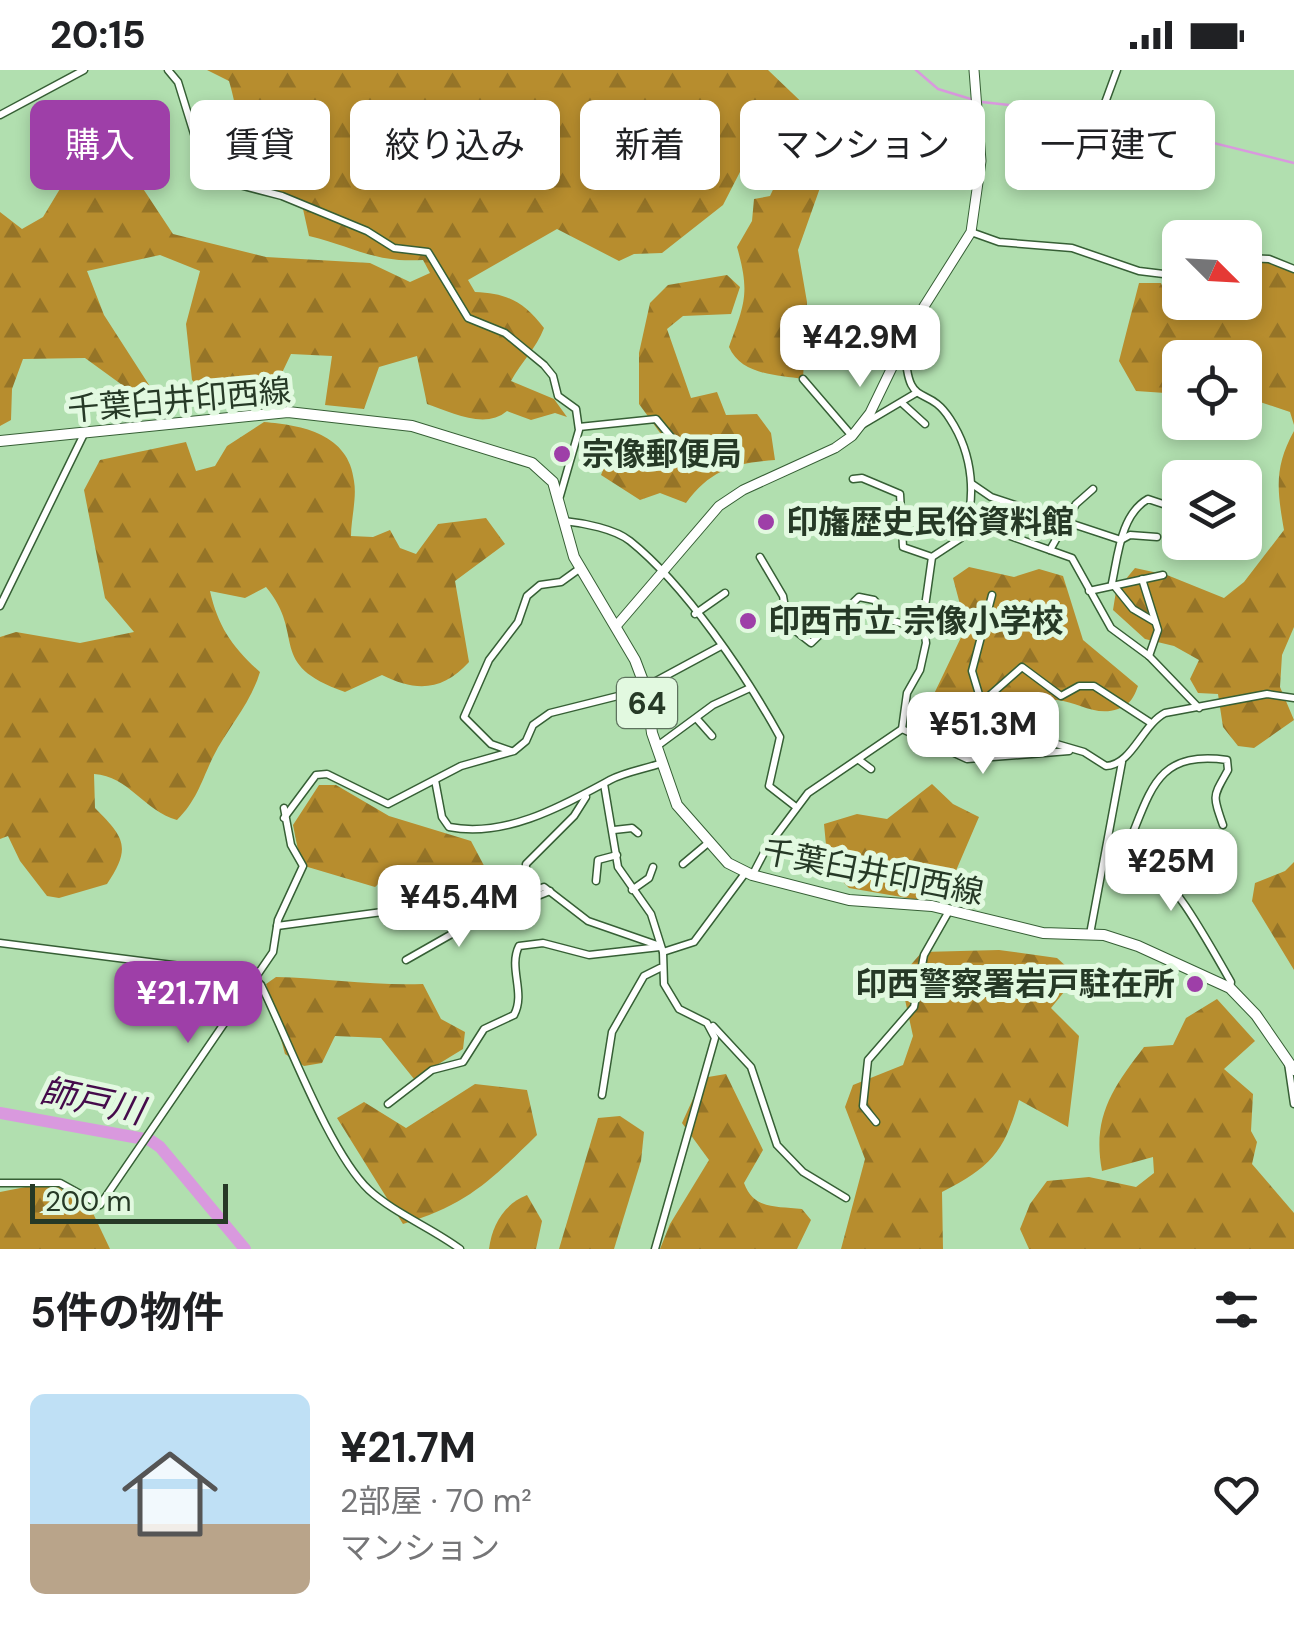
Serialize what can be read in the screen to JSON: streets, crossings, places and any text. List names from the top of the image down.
{
  "streets": {
    "main road": ["千葉臼井印西線", "64"]
  },
  "water": ["師戸川"],
  "places": [
    "宗像郵便局",
    "印旛歴史民俗資料館",
    "印西市立 宗像小学校",
    "印西警察署岩戸駐在所"
  ],
  "scale_bar": "200 m",
  "north": "bottom right",
  "page": {
    "status": "20:15",
    "chip": [
      "購入",
      "賃貸",
      "絞り込み",
      "新着",
      "マンション",
      "一戸建て"
    ],
    "price": [
      "¥42.9M",
      "¥51.3M",
      "¥25M",
      "¥45.4M",
      "¥21.7M"
    ],
    "scale": "200 m",
    "heading": "5件の物件",
    "list": [
      {
        "name": "¥21.7M",
        "note": "2部屋 · 70 m² · マンション"
      }
    ]
  }
}
